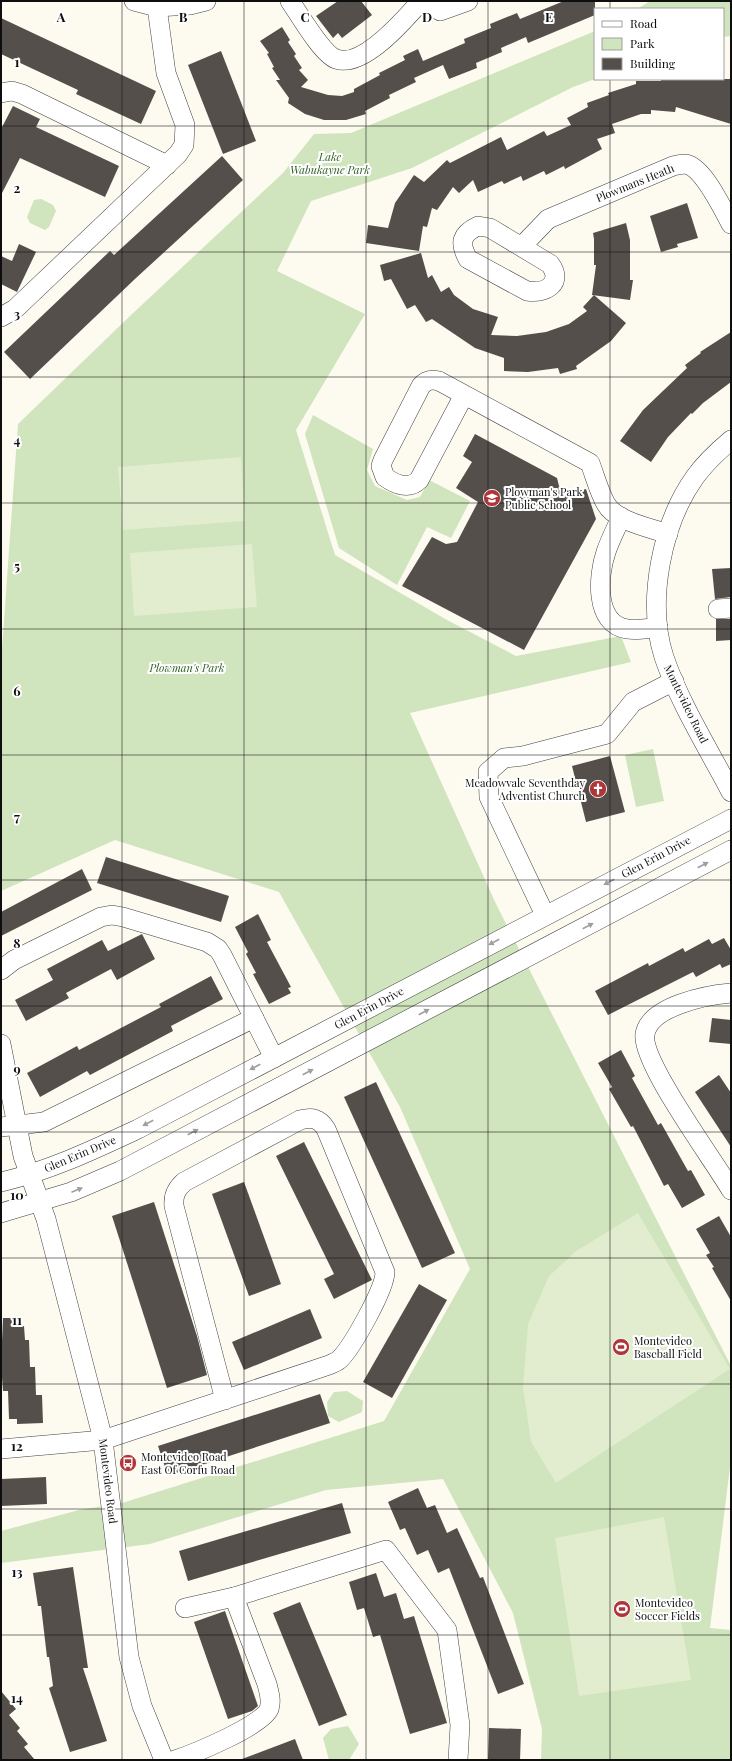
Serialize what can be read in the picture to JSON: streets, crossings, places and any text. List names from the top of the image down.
{
  "streets": {
    "street": ["Plowmans Heath", "Montevideo Road", "Glen Erin Drive"]
  },
  "crossings": [
    ["Montevideo Road", "Glen Erin Drive"]
  ],
  "parks": ["Lake Wabukayne Park", "Plowman's Park"],
  "places": {
    "school or university": ["Plowman's Park Public School"],
    "church": ["Meadowvale Seventhday Adventist Church"],
    "sports": ["Montevideo Baseball Field", "Montevideo Soccer Fields"],
    "bus stop": ["Montevideo Road East Of Corfu Road"]
  },
  "legend": ["Road", "Park", "Building"],
  "grid": {
    "columns": [
      "A",
      "B",
      "C",
      "D",
      "E"
    ],
    "rows": [
      "1",
      "2",
      "3",
      "4",
      "5",
      "6",
      "7",
      "8",
      "9",
      "10",
      "11",
      "12",
      "13",
      "14"
    ]
  }
}
